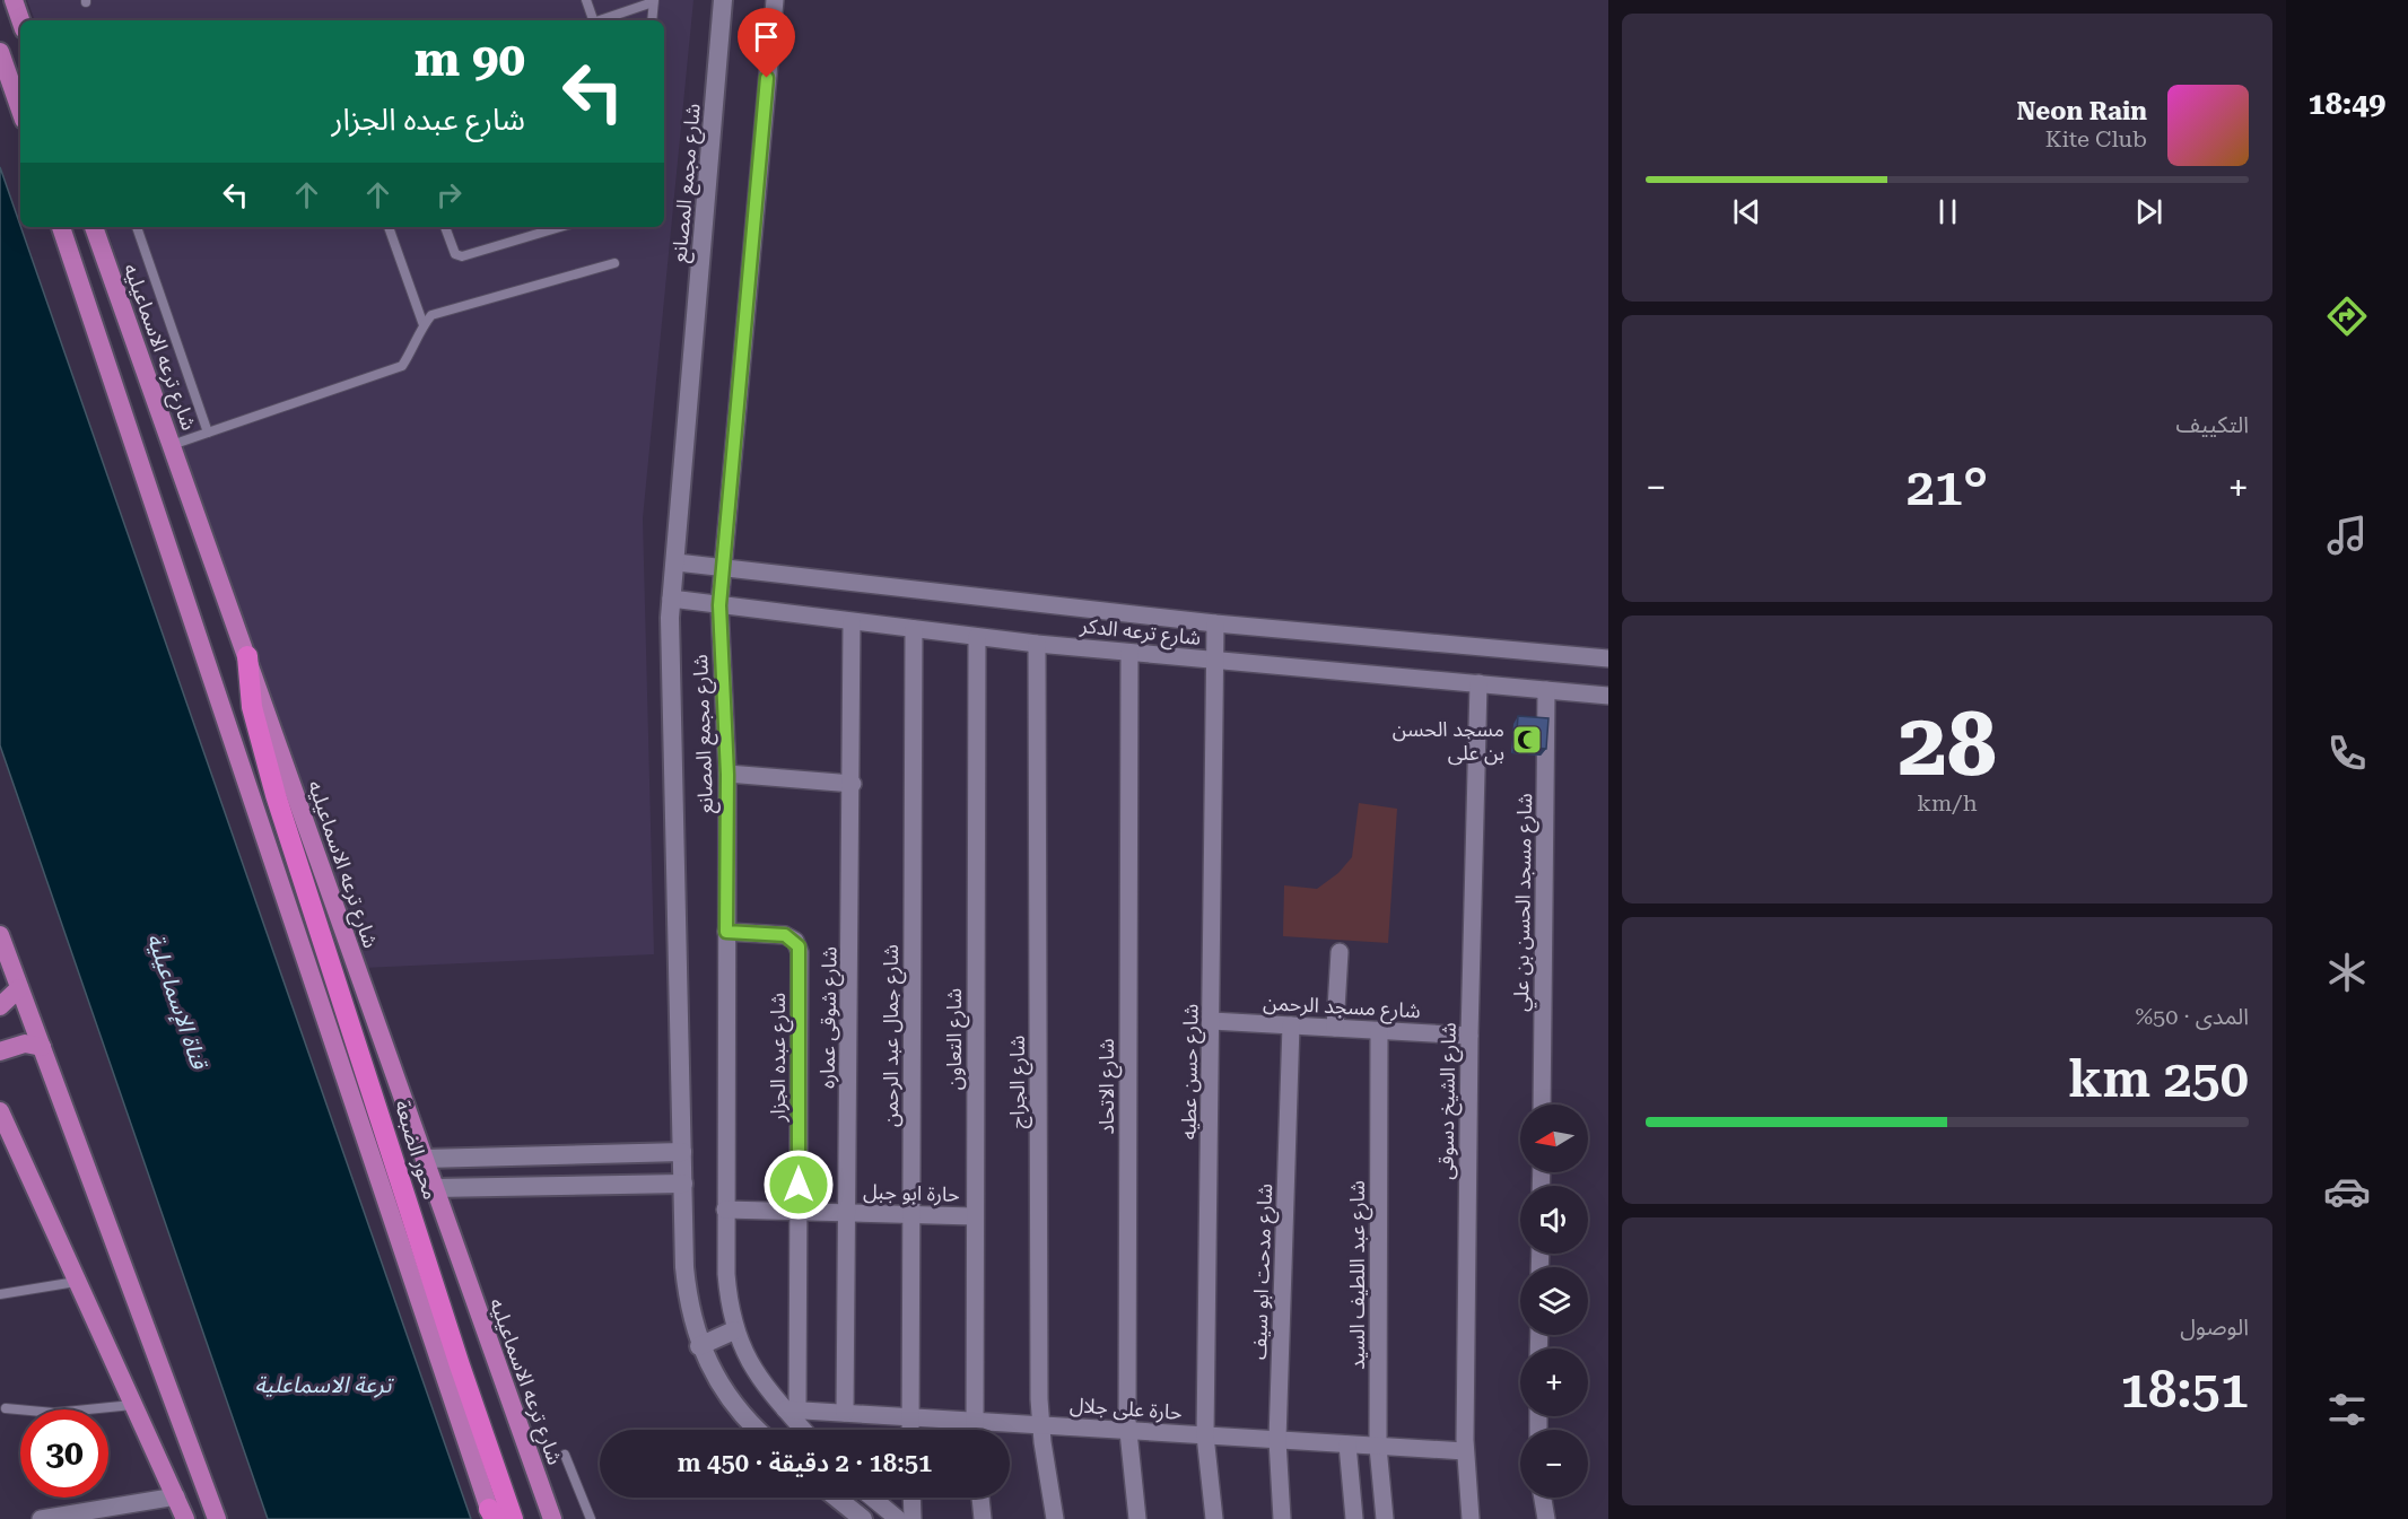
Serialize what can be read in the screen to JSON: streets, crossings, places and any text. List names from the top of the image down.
{
  "streets": {
    "highway": ["محور الضبعة"],
    "main road": ["شارع ترعه الاسماعيليه"],
    "street": [
      "شارع مجمع المصانع",
      "شارع ترعه الدكر",
      "شارع مسجد الحسن بن علي",
      "شارع مسجد الرحمن",
      "شارع شوقى عماره",
      "شارع جمال عبد الرحمن",
      "شارع التعاون",
      "شارع عبده الجزار",
      "شارع حسن عطيه",
      "شارع الجراج",
      "شارع الاتحاد",
      "شارع الشيخ دسوقى",
      "حارة ابو جبل",
      "شارع مدحت ابو سيف",
      "شارع عبد اللطيف السيد",
      "حارة على جلال"
    ]
  },
  "crossings": [
    ["شارع مجمع المصانع", "شارع ترعه الدكر"],
    ["شارع مجمع المصانع", "شارع عبده الجزار"],
    ["شارع مجمع المصانع", "حارة ابو جبل"],
    ["شارع مجمع المصانع", "حارة على جلال"],
    ["شارع ترعه الاسماعيليه", "محور الضبعة"],
    ["شارع ترعه الدكر", "شارع مسجد الحسن بن علي"],
    ["شارع ترعه الدكر", "شارع شوقى عماره"],
    ["شارع ترعه الدكر", "شارع جمال عبد الرحمن"],
    ["شارع ترعه الدكر", "شارع التعاون"],
    ["شارع ترعه الدكر", "شارع حسن عطيه"],
    ["شارع ترعه الدكر", "شارع الجراج"],
    ["شارع ترعه الدكر", "شارع الاتحاد"],
    ["شارع ترعه الدكر", "شارع الشيخ دسوقى"],
    ["شارع مسجد الرحمن", "شارع حسن عطيه"],
    ["شارع مسجد الرحمن", "شارع الشيخ دسوقى"],
    ["شارع مسجد الرحمن", "شارع مدحت ابو سيف"],
    ["شارع مسجد الرحمن", "شارع عبد اللطيف السيد"],
    ["شارع شوقى عماره", "حارة ابو جبل"],
    ["شارع شوقى عماره", "حارة على جلال"],
    ["شارع جمال عبد الرحمن", "حارة ابو جبل"],
    ["شارع جمال عبد الرحمن", "حارة على جلال"],
    ["شارع التعاون", "حارة ابو جبل"],
    ["شارع التعاون", "حارة على جلال"],
    ["شارع عبده الجزار", "حارة ابو جبل"],
    ["شارع عبده الجزار", "حارة على جلال"],
    ["شارع حسن عطيه", "حارة على جلال"],
    ["شارع الجراج", "حارة على جلال"],
    ["شارع الاتحاد", "حارة على جلال"],
    ["شارع الشيخ دسوقى", "حارة على جلال"],
    ["شارع مدحت ابو سيف", "حارة على جلال"],
    ["شارع عبد اللطيف السيد", "حارة على جلال"]
  ],
  "water": ["قناة الإسماعيلية", "ترعة الاسماعلية"],
  "places": {
    "mosque": ["مسجد الحسن بن على"]
  },
  "north": "left",
  "page": {
    "tabs": "18:49",
    "turn": ["90 m", "شارع عبده الجزار"],
    "song": ["Neon Rain", "Kite Club"],
    "tile": [
      "التكييف",
      ["28", "km/h"],
      ["المدى · 50%", "250 km"],
      ["الوصول", "18:51"]
    ],
    "heat": ["−", "21°", "+"],
    "map_buttons": ["+", "−"],
    "limit": "30",
    "trip": "18:51 · 2 دقيقة · 450 m"
  }
}
